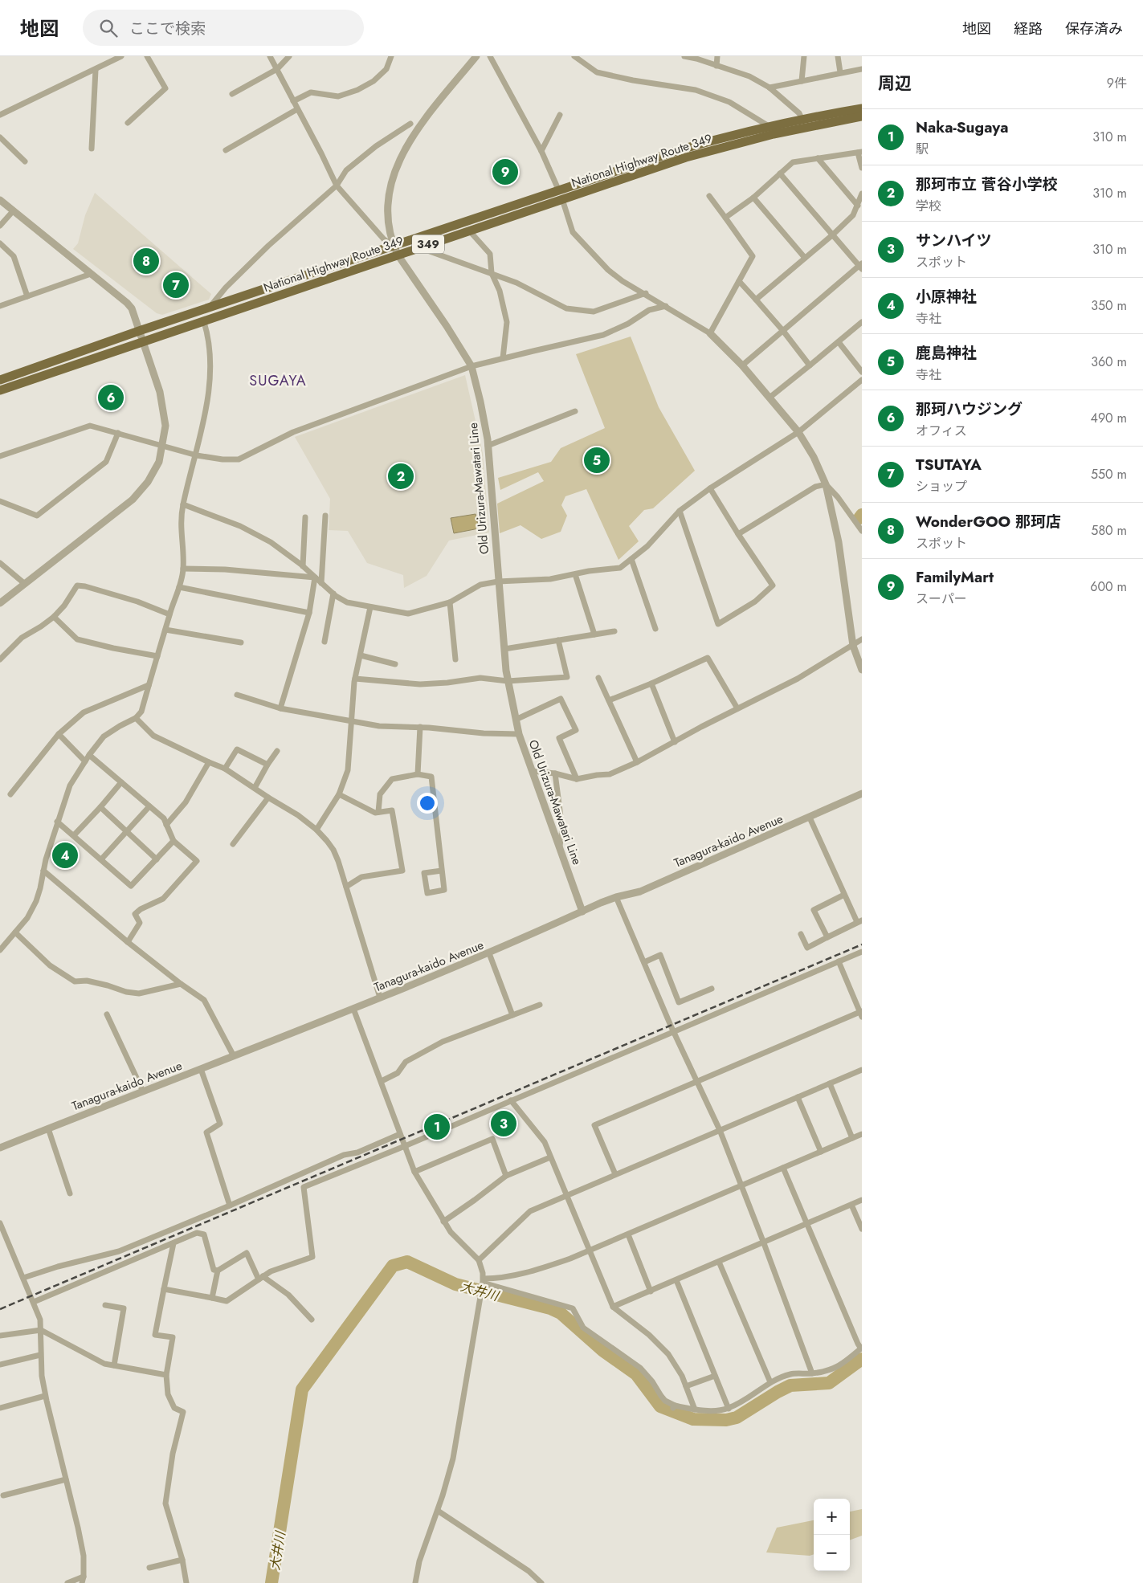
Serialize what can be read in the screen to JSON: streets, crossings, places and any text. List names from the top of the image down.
{
  "streets": {
    "highway": ["National Highway Route 349", "349"],
    "street": ["Old Urizura-Mawatari Line", "Tanagura-kaido Avenue"]
  },
  "crossings": [
    ["National Highway Route 349", "Old Urizura-Mawatari Line"],
    ["Old Urizura-Mawatari Line", "Tanagura-kaido Avenue"]
  ],
  "districts": ["SUGAYA"],
  "water": ["大井川"],
  "page": {
    "header": "地図",
    "search": "ここで検索",
    "nav": ["地図", "経路", "保存済み"],
    "heading": ["周辺", "9件"],
    "list": [
      {
        "mark": "1",
        "name": "Naka-Sugaya",
        "note": "駅",
        "value": "310 m"
      },
      {
        "mark": "2",
        "name": "那珂市立 菅谷小学校",
        "note": "学校",
        "value": "310 m"
      },
      {
        "mark": "3",
        "name": "サンハイツ",
        "note": "スポット",
        "value": "310 m"
      },
      {
        "mark": "4",
        "name": "小原神社",
        "note": "寺社",
        "value": "350 m"
      },
      {
        "mark": "5",
        "name": "鹿島神社",
        "note": "寺社",
        "value": "360 m"
      },
      {
        "mark": "6",
        "name": "那珂ハウジング",
        "note": "オフィス",
        "value": "490 m"
      },
      {
        "mark": "7",
        "name": "TSUTAYA",
        "note": "ショップ",
        "value": "550 m"
      },
      {
        "mark": "8",
        "name": "WonderGOO 那珂店",
        "note": "スポット",
        "value": "580 m"
      },
      {
        "mark": "9",
        "name": "FamilyMart",
        "note": "スーパー",
        "value": "600 m"
      }
    ],
    "pins": [
      "9",
      "8",
      "7",
      "6",
      "5",
      "2",
      "4",
      "3",
      "1"
    ],
    "map_buttons": ["+", "−"]
  }
}
